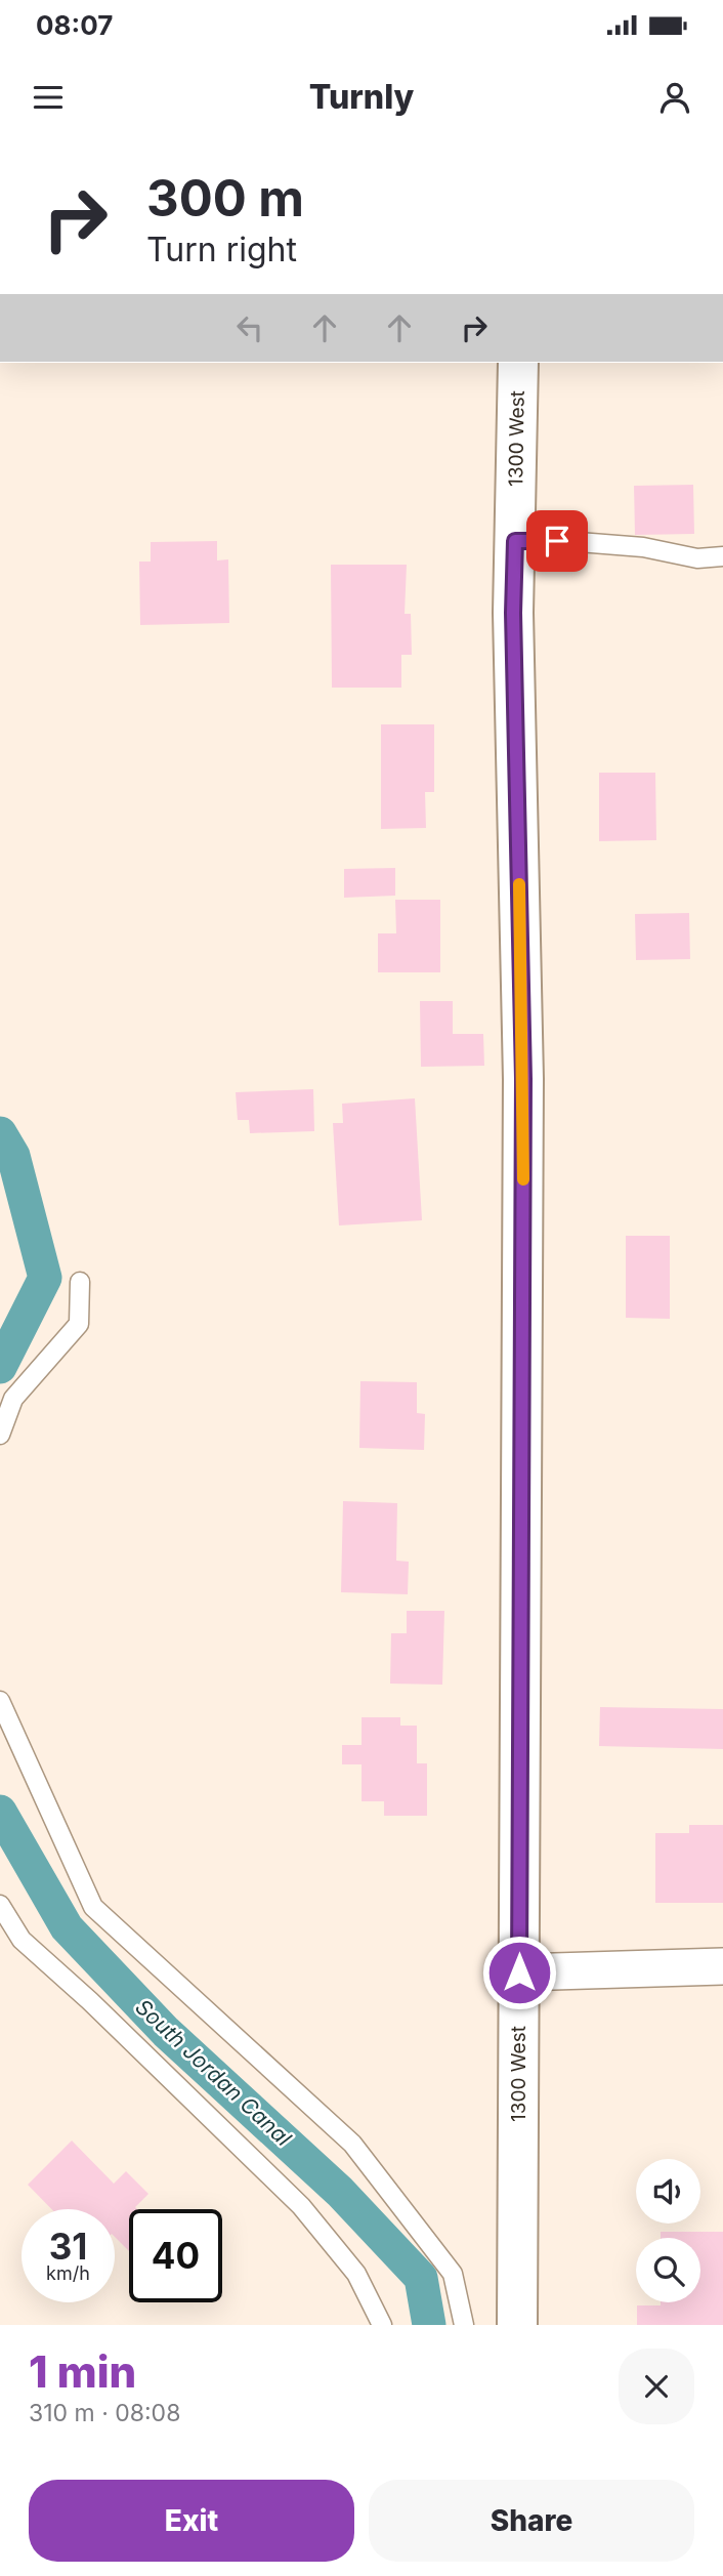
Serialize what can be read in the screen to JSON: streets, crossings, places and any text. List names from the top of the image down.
{
  "streets": {
    "street": ["1300 West"]
  },
  "water": ["South Jordan Canal"],
  "page": {
    "status": "08:07",
    "header": "Turnly",
    "turn": ["300 m", "Turn right"],
    "speed": "31 km/h",
    "limit": "40",
    "heading": ["1 min", "310 m · 08:08"],
    "buttons": ["Exit", "Share"]
  }
}
